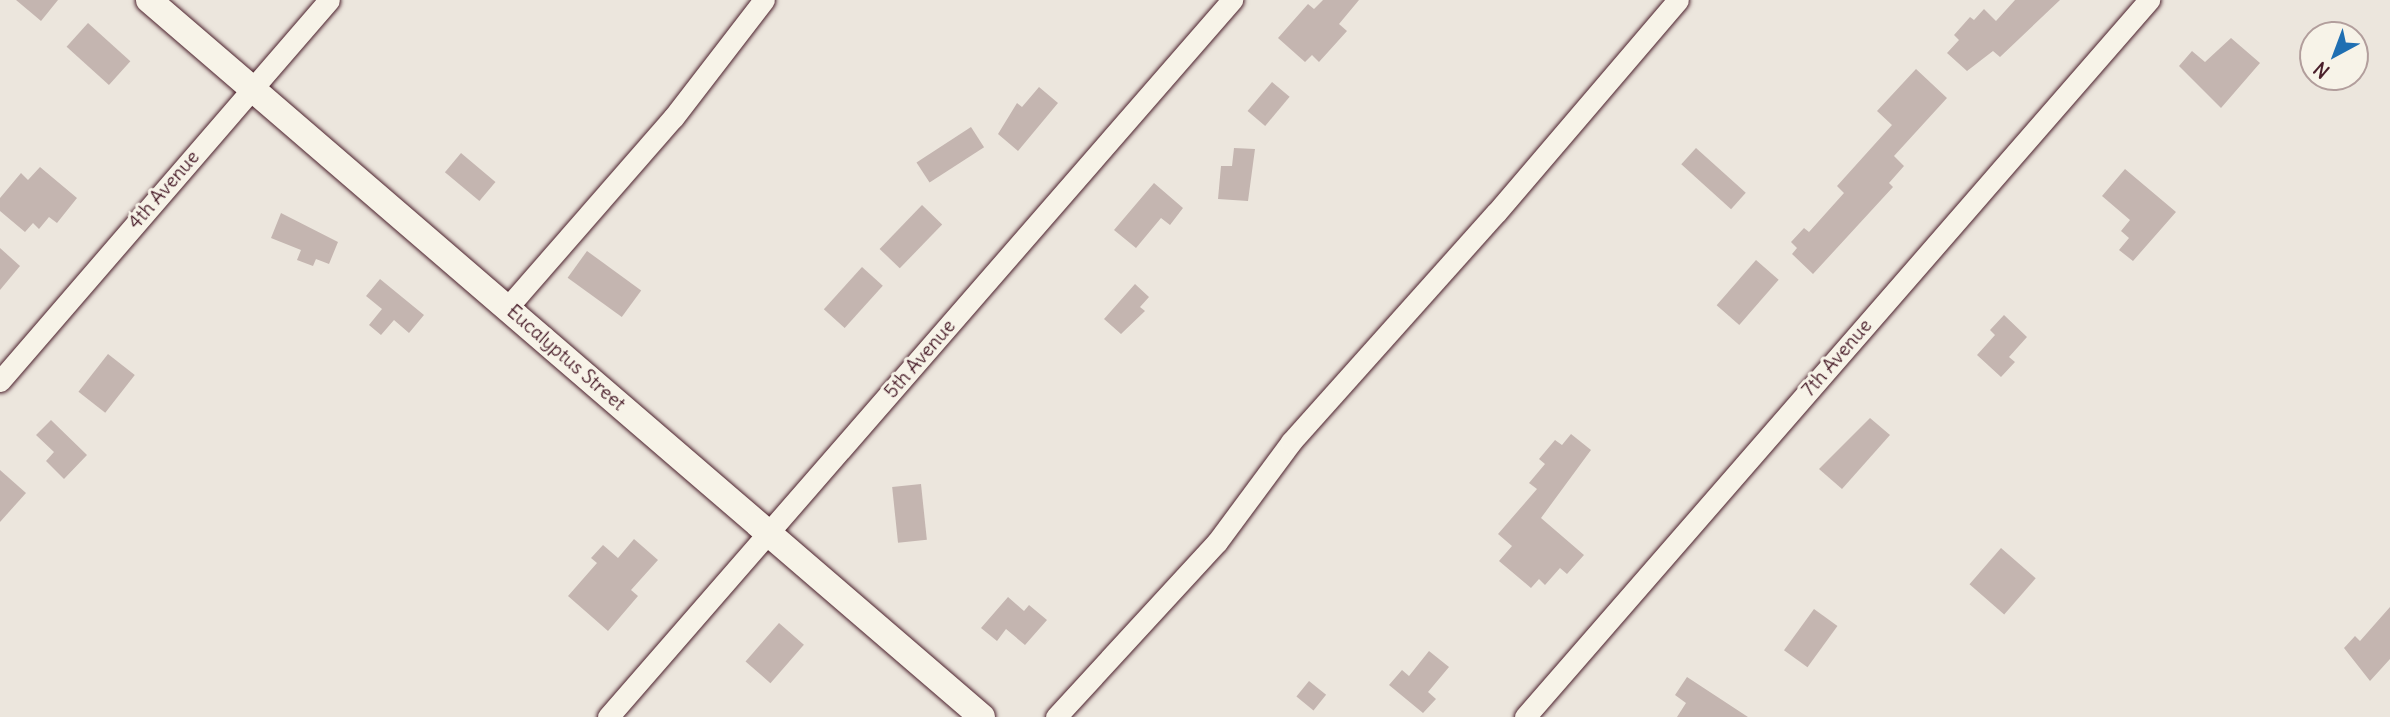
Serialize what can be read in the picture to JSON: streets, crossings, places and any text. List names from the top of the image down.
{
  "streets": {
    "main road": ["Eucalyptus Street"],
    "street": ["4th Avenue", "7th Avenue", "5th Avenue"]
  },
  "crossings": [
    ["4th Avenue", "Eucalyptus Street"],
    ["Eucalyptus Street", "5th Avenue"]
  ],
  "north": "bottom left"
}
